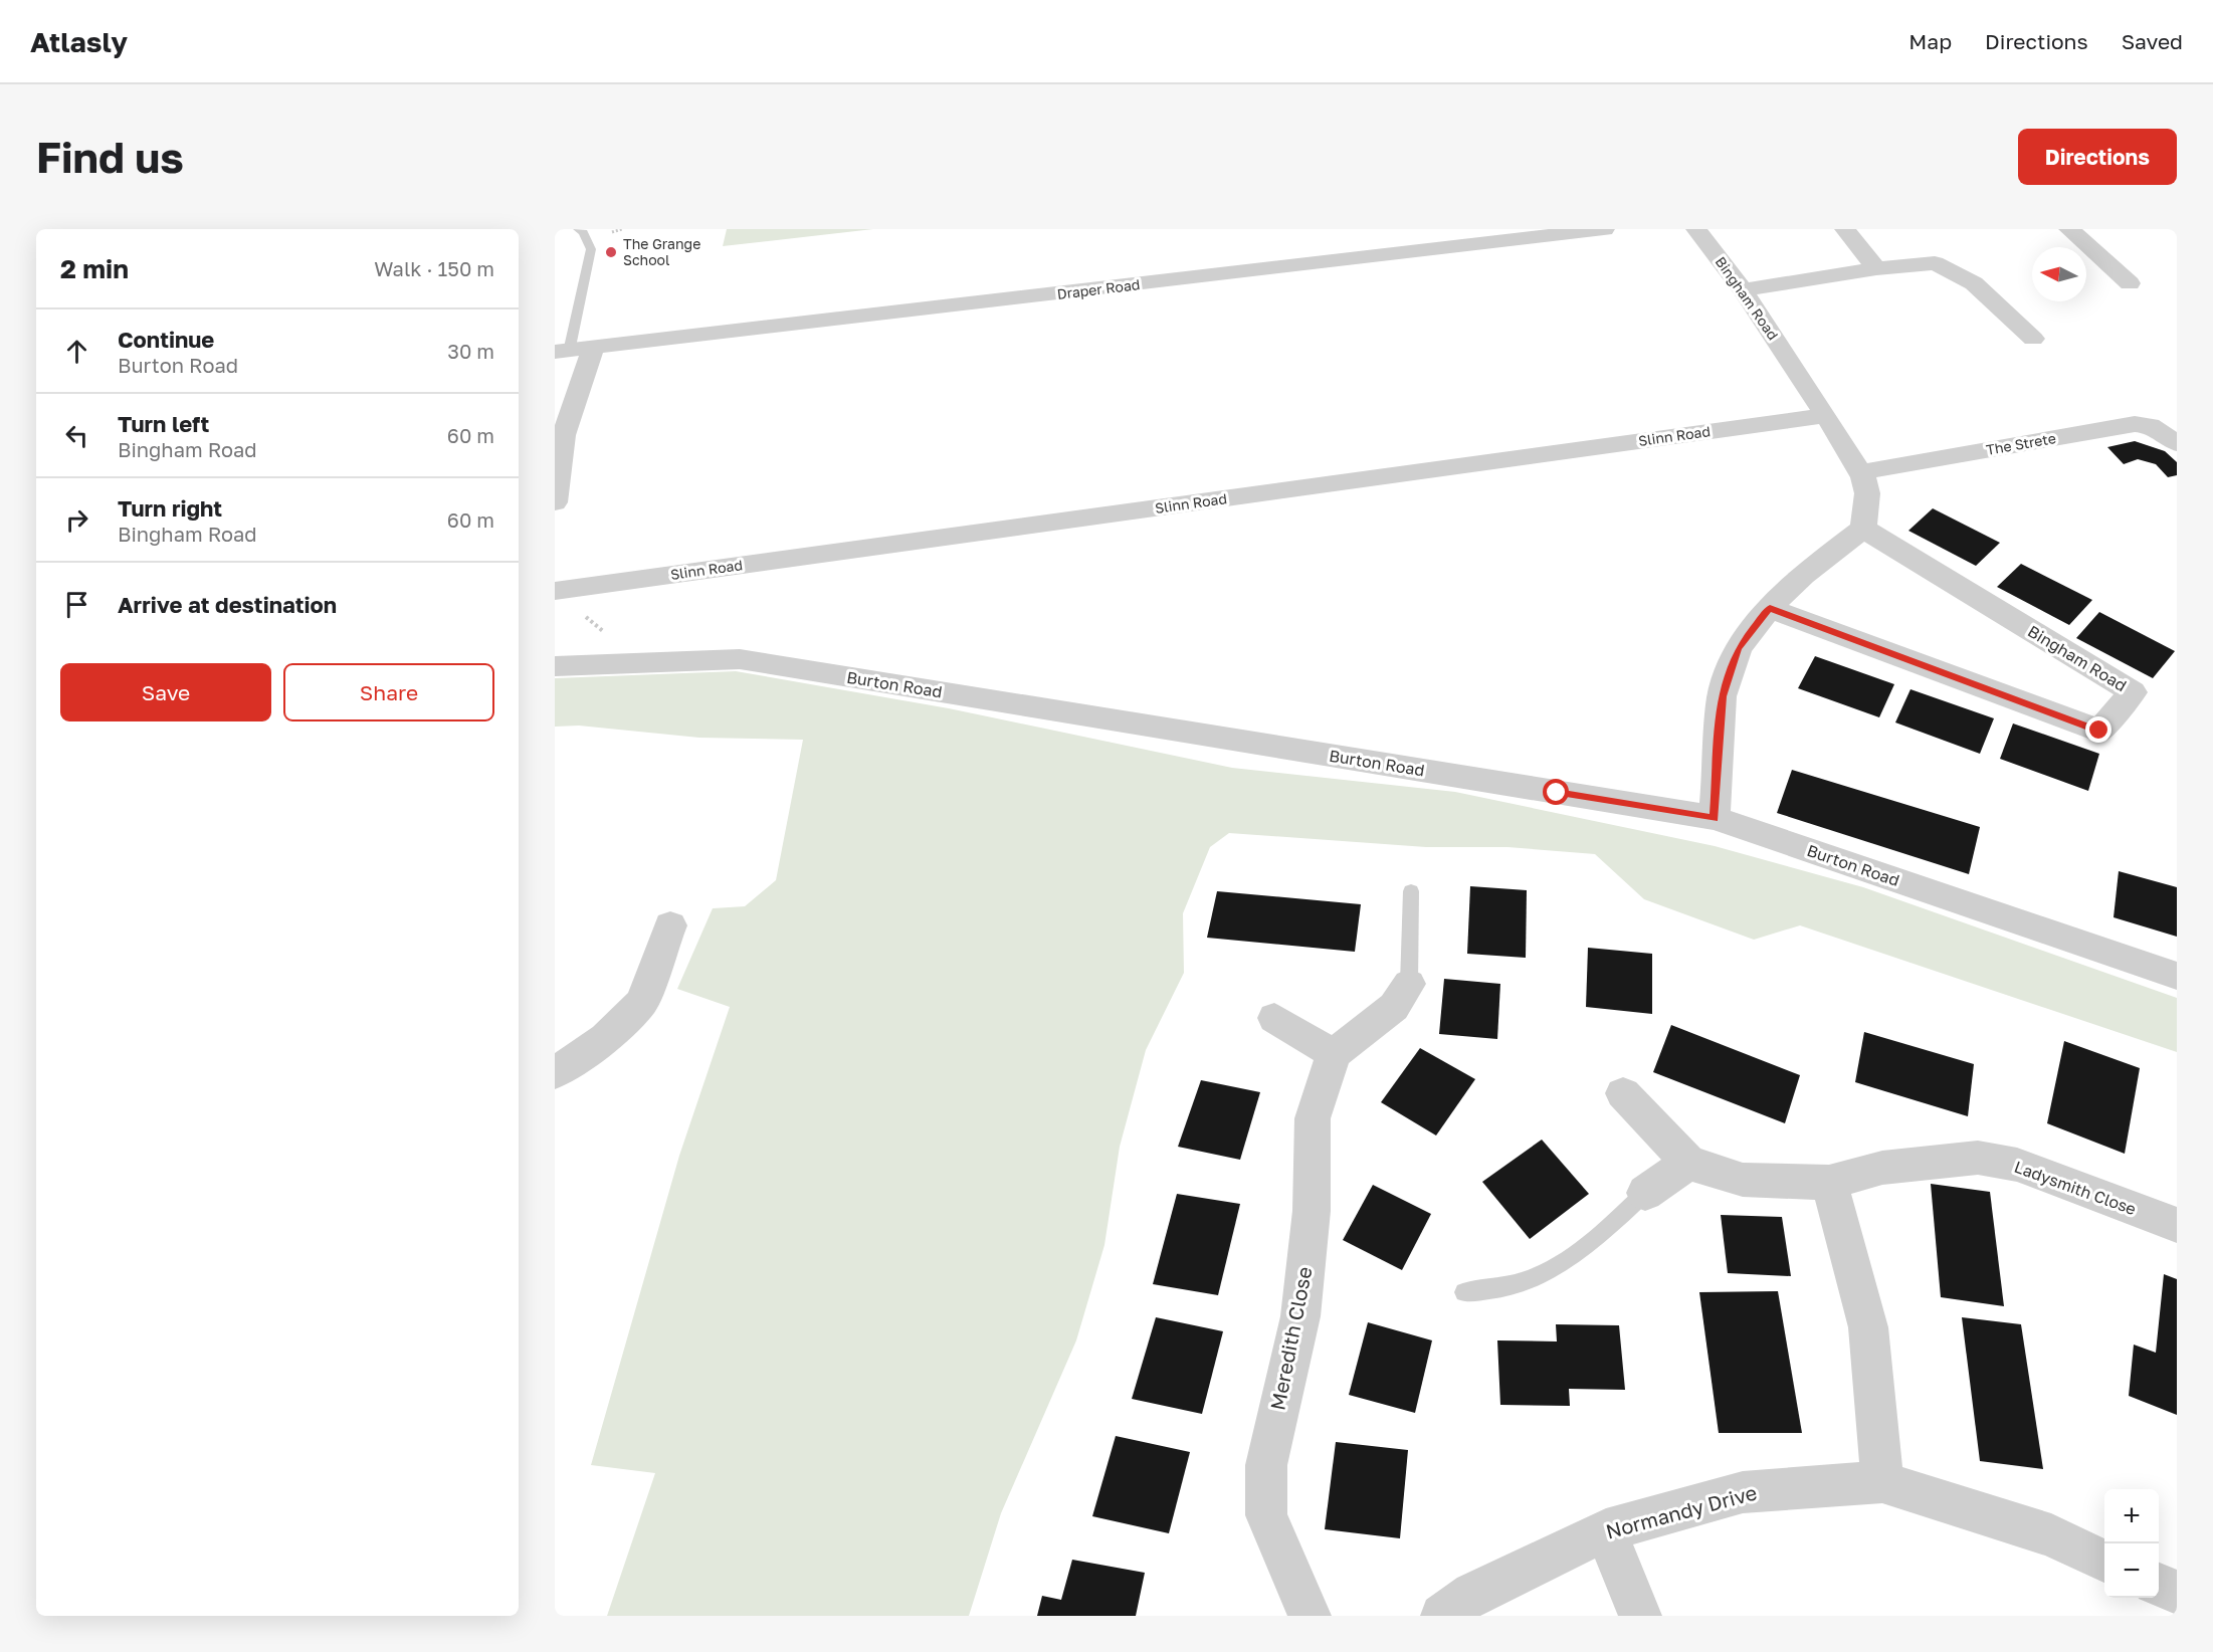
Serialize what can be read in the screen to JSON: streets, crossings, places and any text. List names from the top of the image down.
{
  "streets": {
    "street": [
      "Draper Road",
      "Bingham Road",
      "Slinn Road",
      "The Strete",
      "Burton Road",
      "Ladysmith Close",
      "Meredith Close",
      "Normandy Drive"
    ]
  },
  "crossings": [
    ["Bingham Road", "Slinn Road"],
    ["Bingham Road", "The Strete"]
  ],
  "places": ["The Grange School"],
  "north": "left",
  "page": {
    "header": "Atlasly",
    "nav": ["Map", "Directions", "Saved"],
    "buttons": [
      "Directions",
      ["Save", "Share"]
    ],
    "title": "Find us",
    "heading": ["2 min", "Walk · 150 m"],
    "list": [
      ["Continue", "Burton Road", "30 m"],
      ["Turn left", "Bingham Road", "60 m"],
      ["Turn right", "Bingham Road", "60 m"],
      "Arrive at destination"
    ],
    "map_buttons": ["+", "−"]
  }
}
